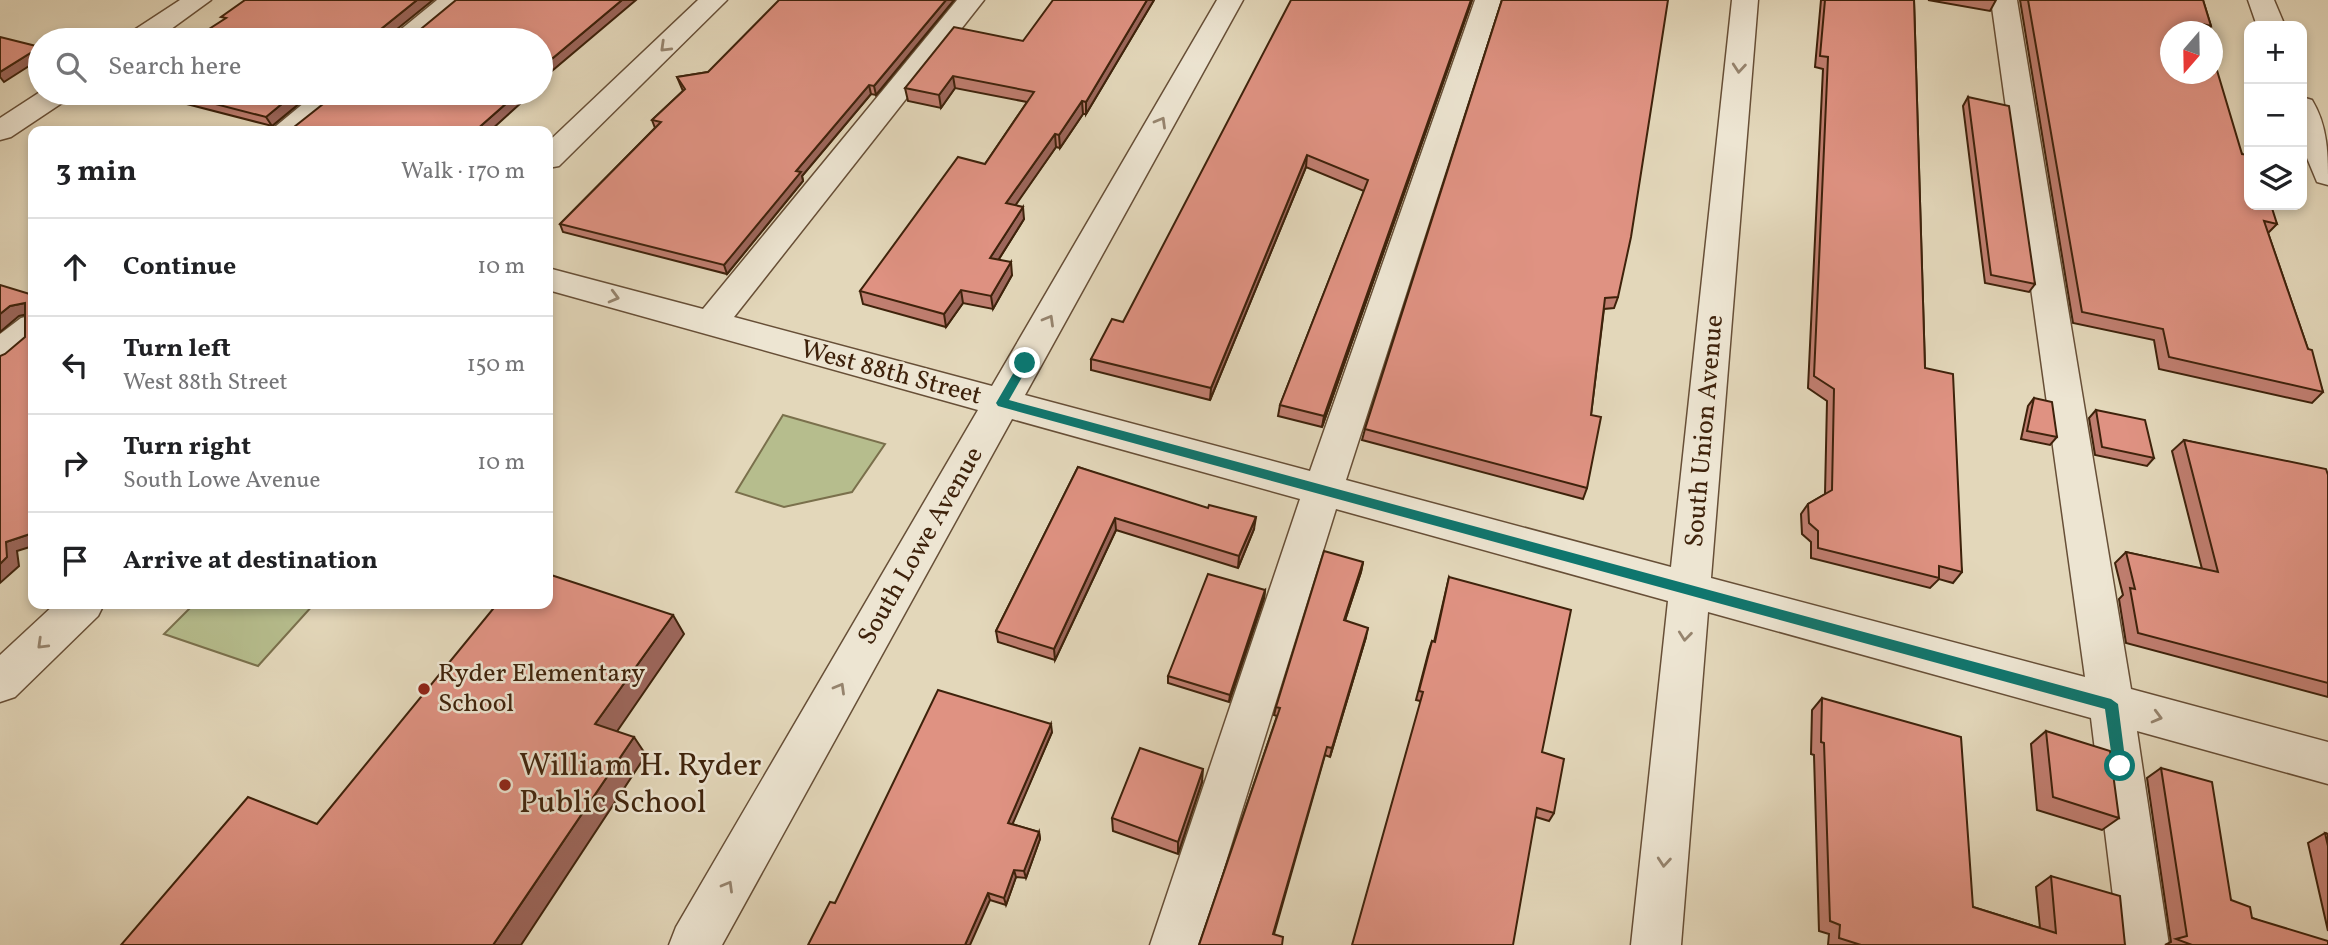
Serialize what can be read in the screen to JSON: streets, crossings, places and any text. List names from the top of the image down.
{
  "streets": {
    "street": ["West 88th Street", "South Union Avenue", "South Lowe Avenue"]
  },
  "crossings": [
    ["West 88th Street", "South Union Avenue"],
    ["West 88th Street", "South Lowe Avenue"]
  ],
  "places": ["Ryder Elementary School", "William H. Ryder Public School"],
  "north": "bottom",
  "page": {
    "map_buttons": ["+", "−"],
    "search": "Search here",
    "heading": ["3 min", "Walk · 170 m"],
    "list": [
      ["Continue", "10 m"],
      ["Turn left", "West 88th Street", "150 m"],
      ["Turn right", "South Lowe Avenue", "10 m"],
      "Arrive at destination"
    ]
  }
}
